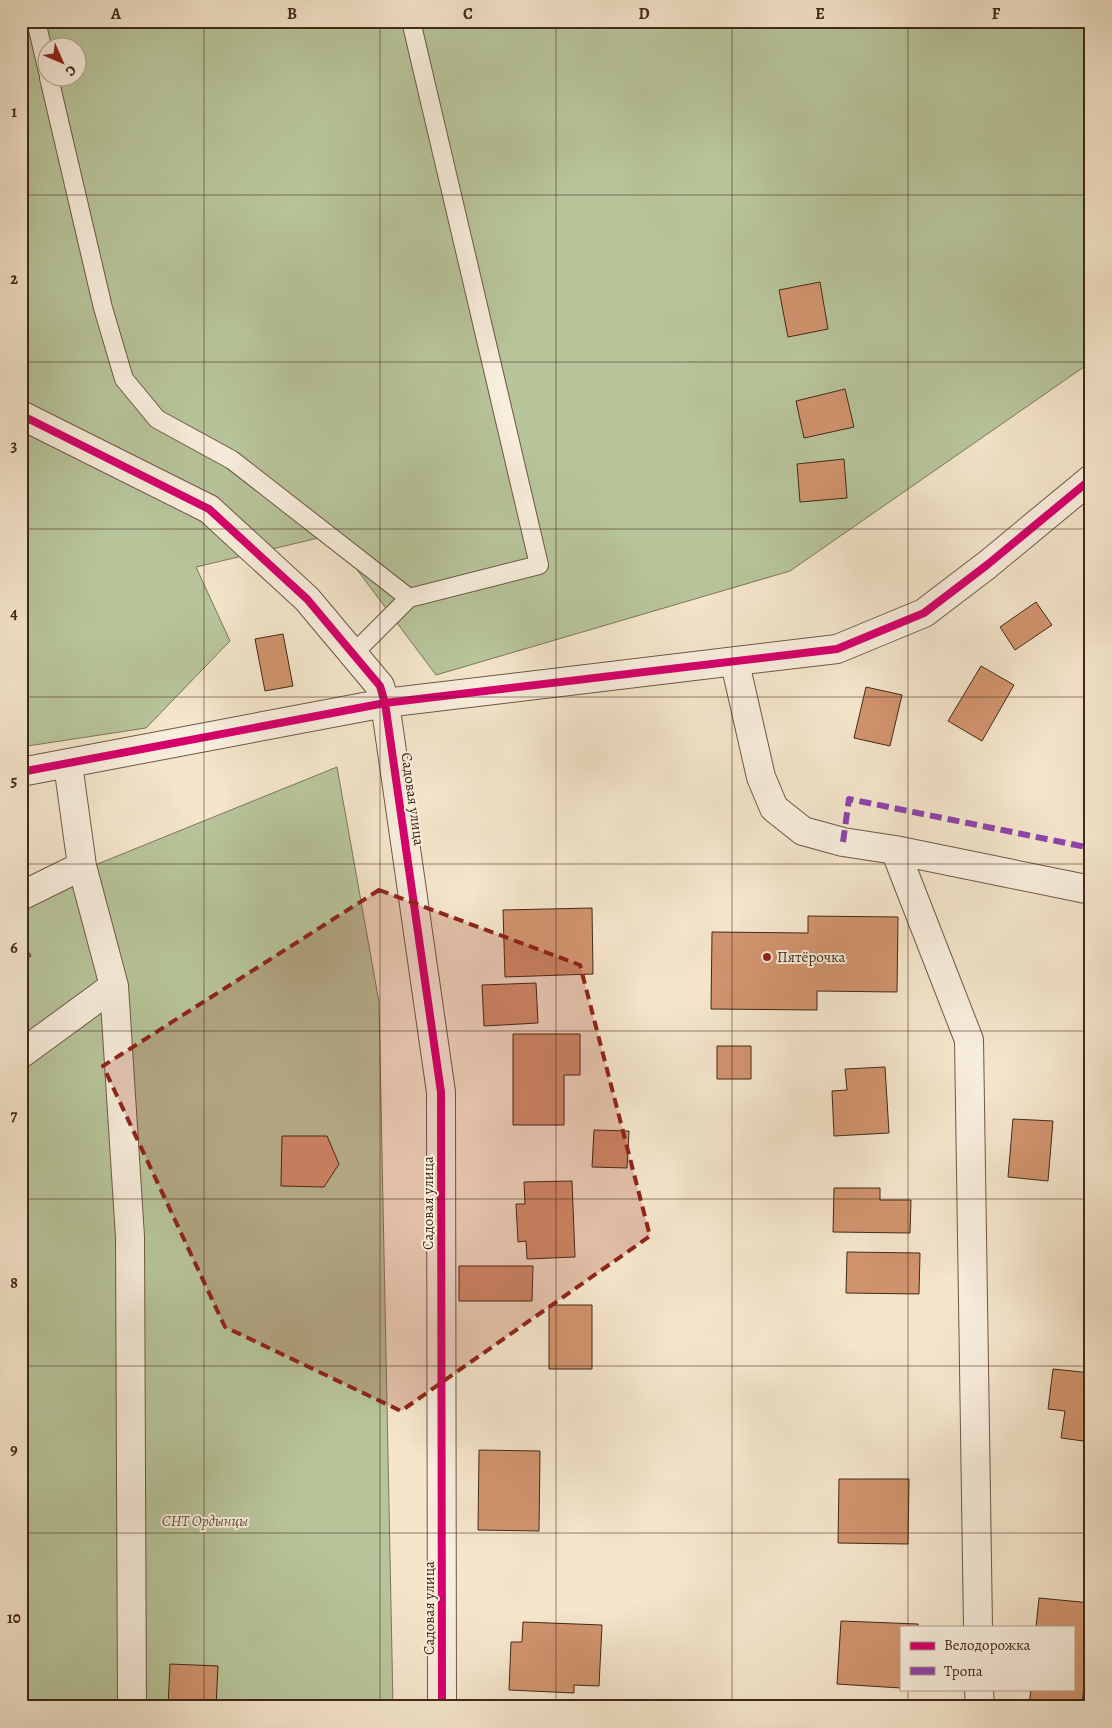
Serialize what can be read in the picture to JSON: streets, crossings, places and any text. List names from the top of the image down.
{
  "streets": {
    "street": ["Садовая улица"]
  },
  "parks": ["СНТ Ордынцы"],
  "places": ["Пятёрочка"],
  "legend": ["Велодорожка", "Тропа"],
  "north": "bottom right",
  "grid": {
    "columns": [
      "A",
      "B",
      "C",
      "D",
      "E",
      "F"
    ],
    "rows": [
      "1",
      "2",
      "3",
      "4",
      "5",
      "6",
      "7",
      "8",
      "9",
      "10"
    ]
  }
}
